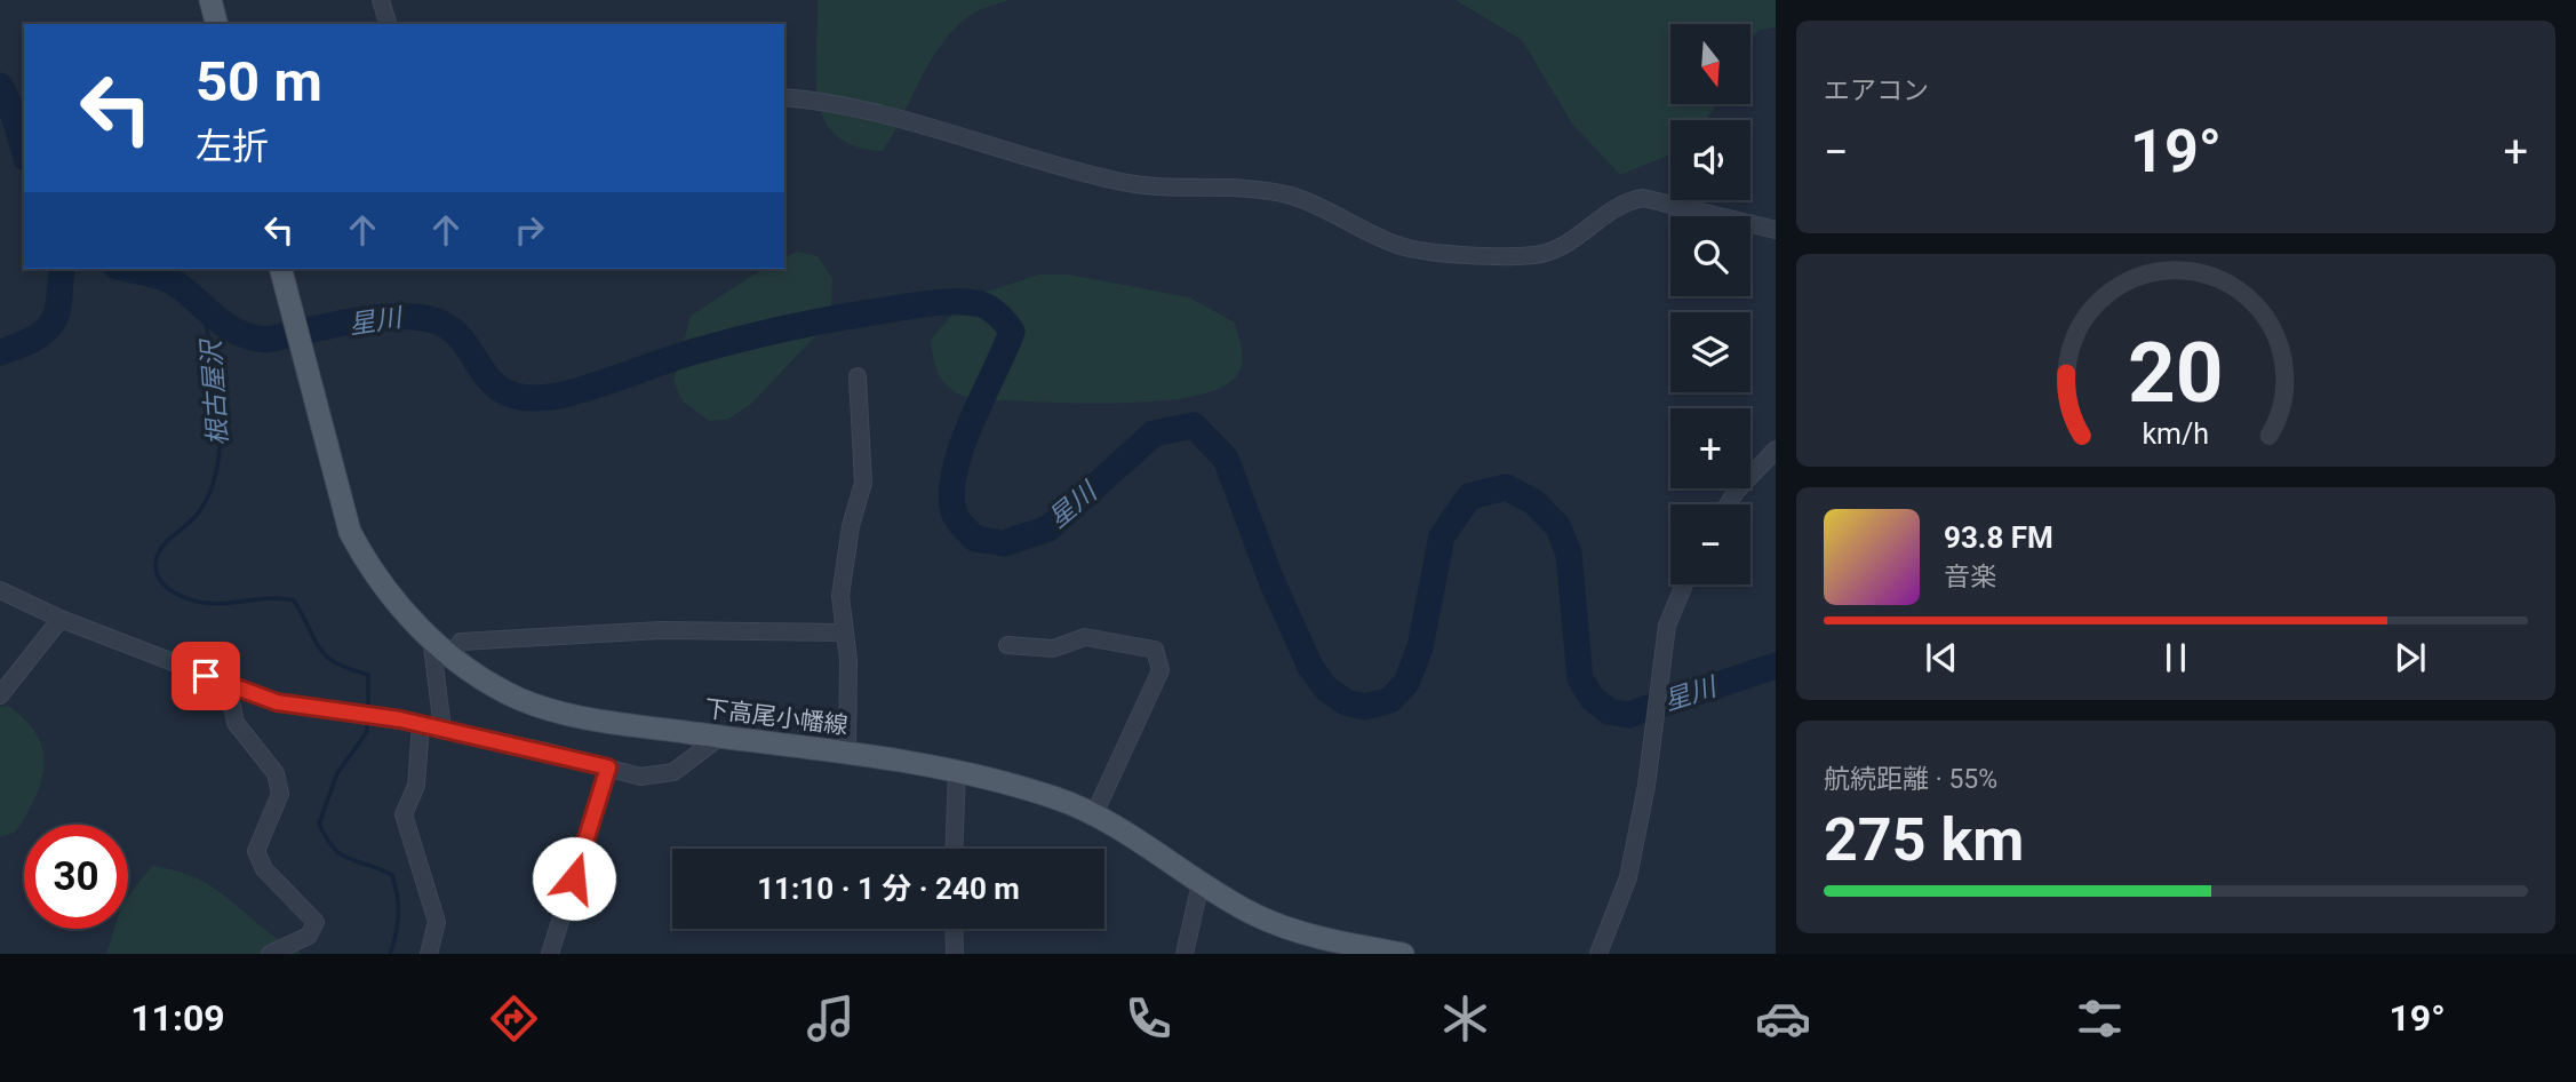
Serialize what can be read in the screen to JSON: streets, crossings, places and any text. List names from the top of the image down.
{
  "streets": {
    "main road": ["下高尾小幡線"]
  },
  "water": ["星川", "根古屋沢"],
  "north": "bottom",
  "page": {
    "tile": [
      "エアコン",
      ["航続距離 · 55%", "275 km"]
    ],
    "map_buttons": ["+", "−"],
    "turn": ["50 m", "左折"],
    "heat": ["−", "19°", "+"],
    "song": ["93.8 FM", "音楽"],
    "limit": "30",
    "trip": "11:10 · 1 分 · 240 m",
    "tabs": ["11:09", "19°"],
    "gauge": ["20", "km/h"]
  }
}
